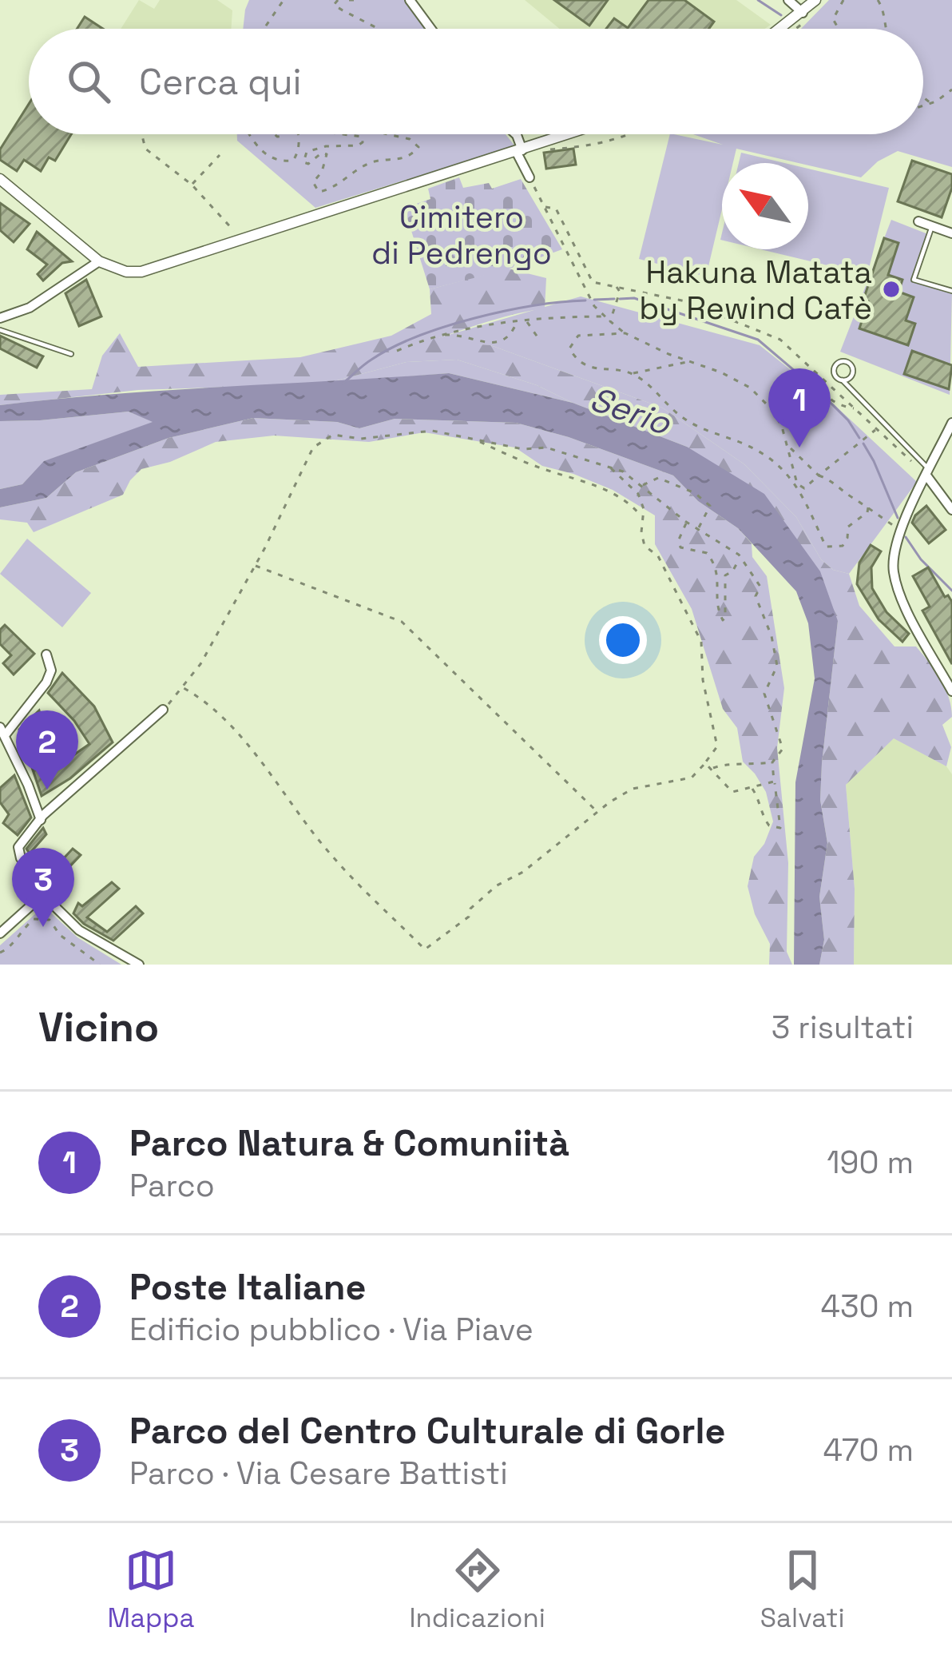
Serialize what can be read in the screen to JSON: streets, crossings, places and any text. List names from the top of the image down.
{
  "water": ["Serio"],
  "parks": ["Cimitero di Pedrengo"],
  "places": ["Hakuna Matata by Rewind Cafè"],
  "north": "top left",
  "page": {
    "search": "Cerca qui",
    "pins": ["1", "2", "3"],
    "heading": ["Vicino", "3 risultati"],
    "list": [
      {
        "mark": "1",
        "name": "Parco Natura & Comuniità",
        "note": "Parco",
        "value": "190 m"
      },
      {
        "mark": "2",
        "name": "Poste Italiane",
        "note": "Edificio pubblico · Via Piave",
        "value": "430 m"
      },
      {
        "mark": "3",
        "name": "Parco del Centro Culturale di Gorle",
        "note": "Parco · Via Cesare Battisti",
        "value": "470 m"
      }
    ],
    "nav": ["Mappa", "Indicazioni", "Salvati"]
  }
}
